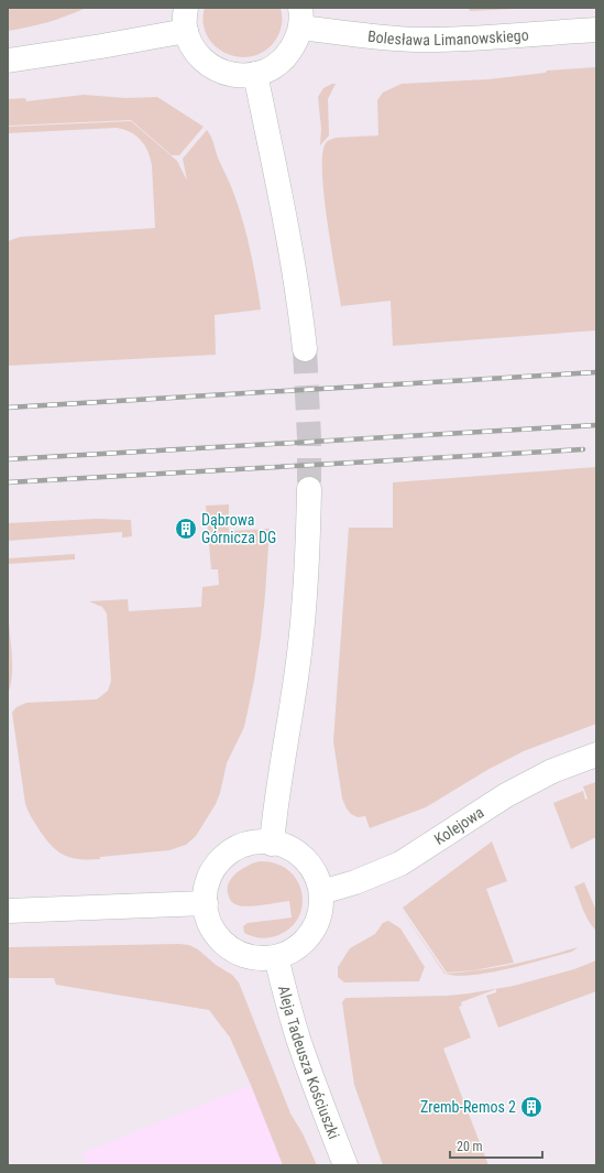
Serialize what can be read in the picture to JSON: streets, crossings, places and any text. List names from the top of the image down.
{
  "streets": {
    "street": ["Bolesława Limanowskiego", "Kolejowa", "Aleja Tadeusza Kościuszki"]
  },
  "crossings": [
    ["Kolejowa", "Aleja Tadeusza Kościuszki"]
  ],
  "places": {
    "building": ["Dąbrowa Górnicza DG", "Zremb-Remos 2"]
  },
  "scale_bar": "20 m"
}
